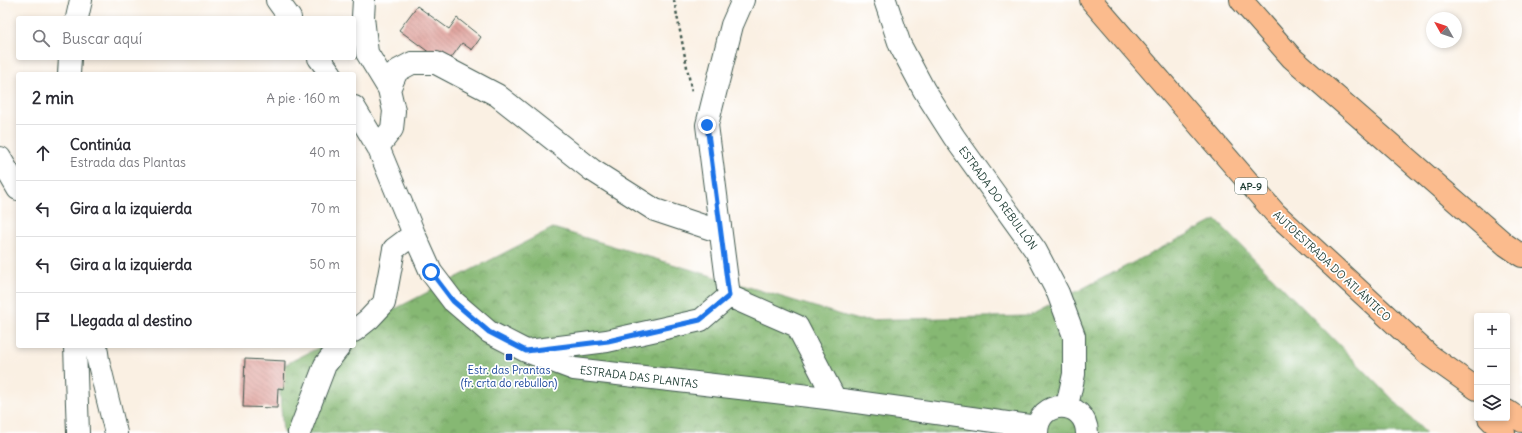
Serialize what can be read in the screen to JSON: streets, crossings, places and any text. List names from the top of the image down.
{
  "streets": {
    "highway": ["AP-9", "AUTOESTRADA DO ATLÁNTICO"],
    "street": ["ESTRADA DO REBULLÓN", "ESTRADA DAS PLANTAS"]
  },
  "places": {
    "transit": ["Estr. das Prantas (fr. crta do rebullon)"]
  },
  "north": "top left",
  "page": {
    "search": "Buscar aquí",
    "heading": ["2 min", "A pie · 160 m"],
    "list": [
      ["Continúa", "Estrada das Plantas", "40 m"],
      ["Gira a la izquierda", "70 m"],
      ["Gira a la izquierda", "50 m"],
      "Llegada al destino"
    ],
    "map_buttons": ["+", "−"]
  }
}
